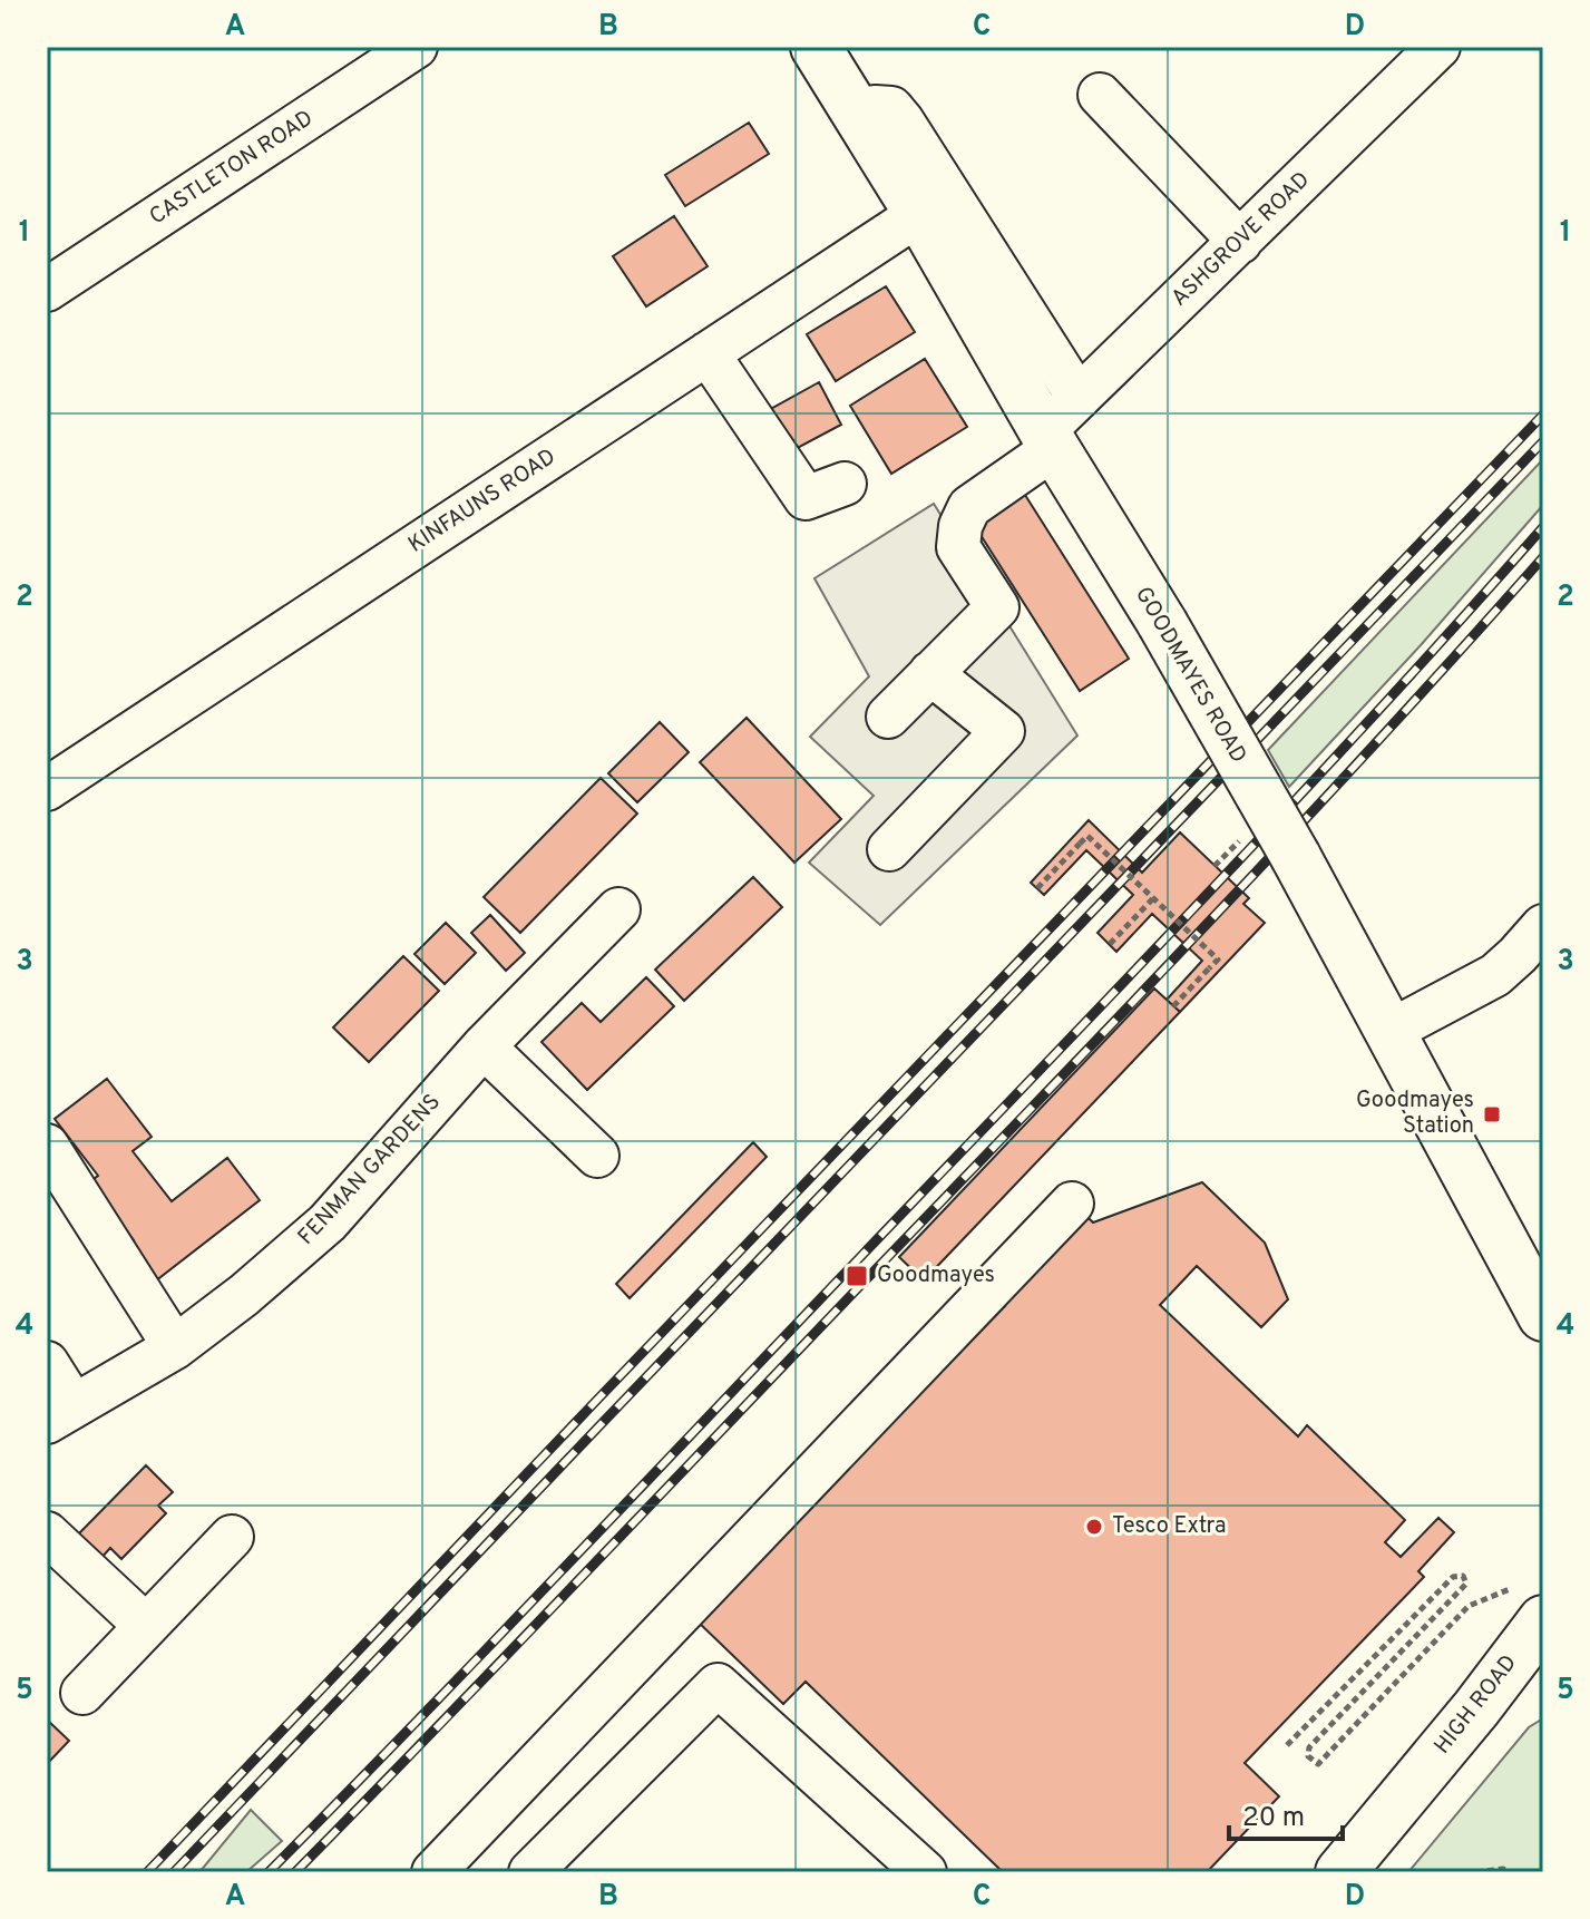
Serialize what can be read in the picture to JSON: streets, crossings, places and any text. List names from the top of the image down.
{
  "streets": {
    "main road": ["GOODMAYES ROAD", "HIGH ROAD"],
    "street": [
      "CASTLETON ROAD",
      "ASHGROVE ROAD",
      "KINFAUNS ROAD",
      "FENMAN GARDENS"
    ]
  },
  "crossings": [
    ["ASHGROVE ROAD", "GOODMAYES ROAD"],
    ["KINFAUNS ROAD", "GOODMAYES ROAD"]
  ],
  "places": {
    "transit": ["Goodmayes Station", "Goodmayes"],
    "other": ["Tesco Extra"]
  },
  "scale_bar": "20 m",
  "grid": {
    "columns": [
      "A",
      "B",
      "C",
      "D"
    ],
    "rows": [
      "1",
      "2",
      "3",
      "4",
      "5"
    ]
  }
}
